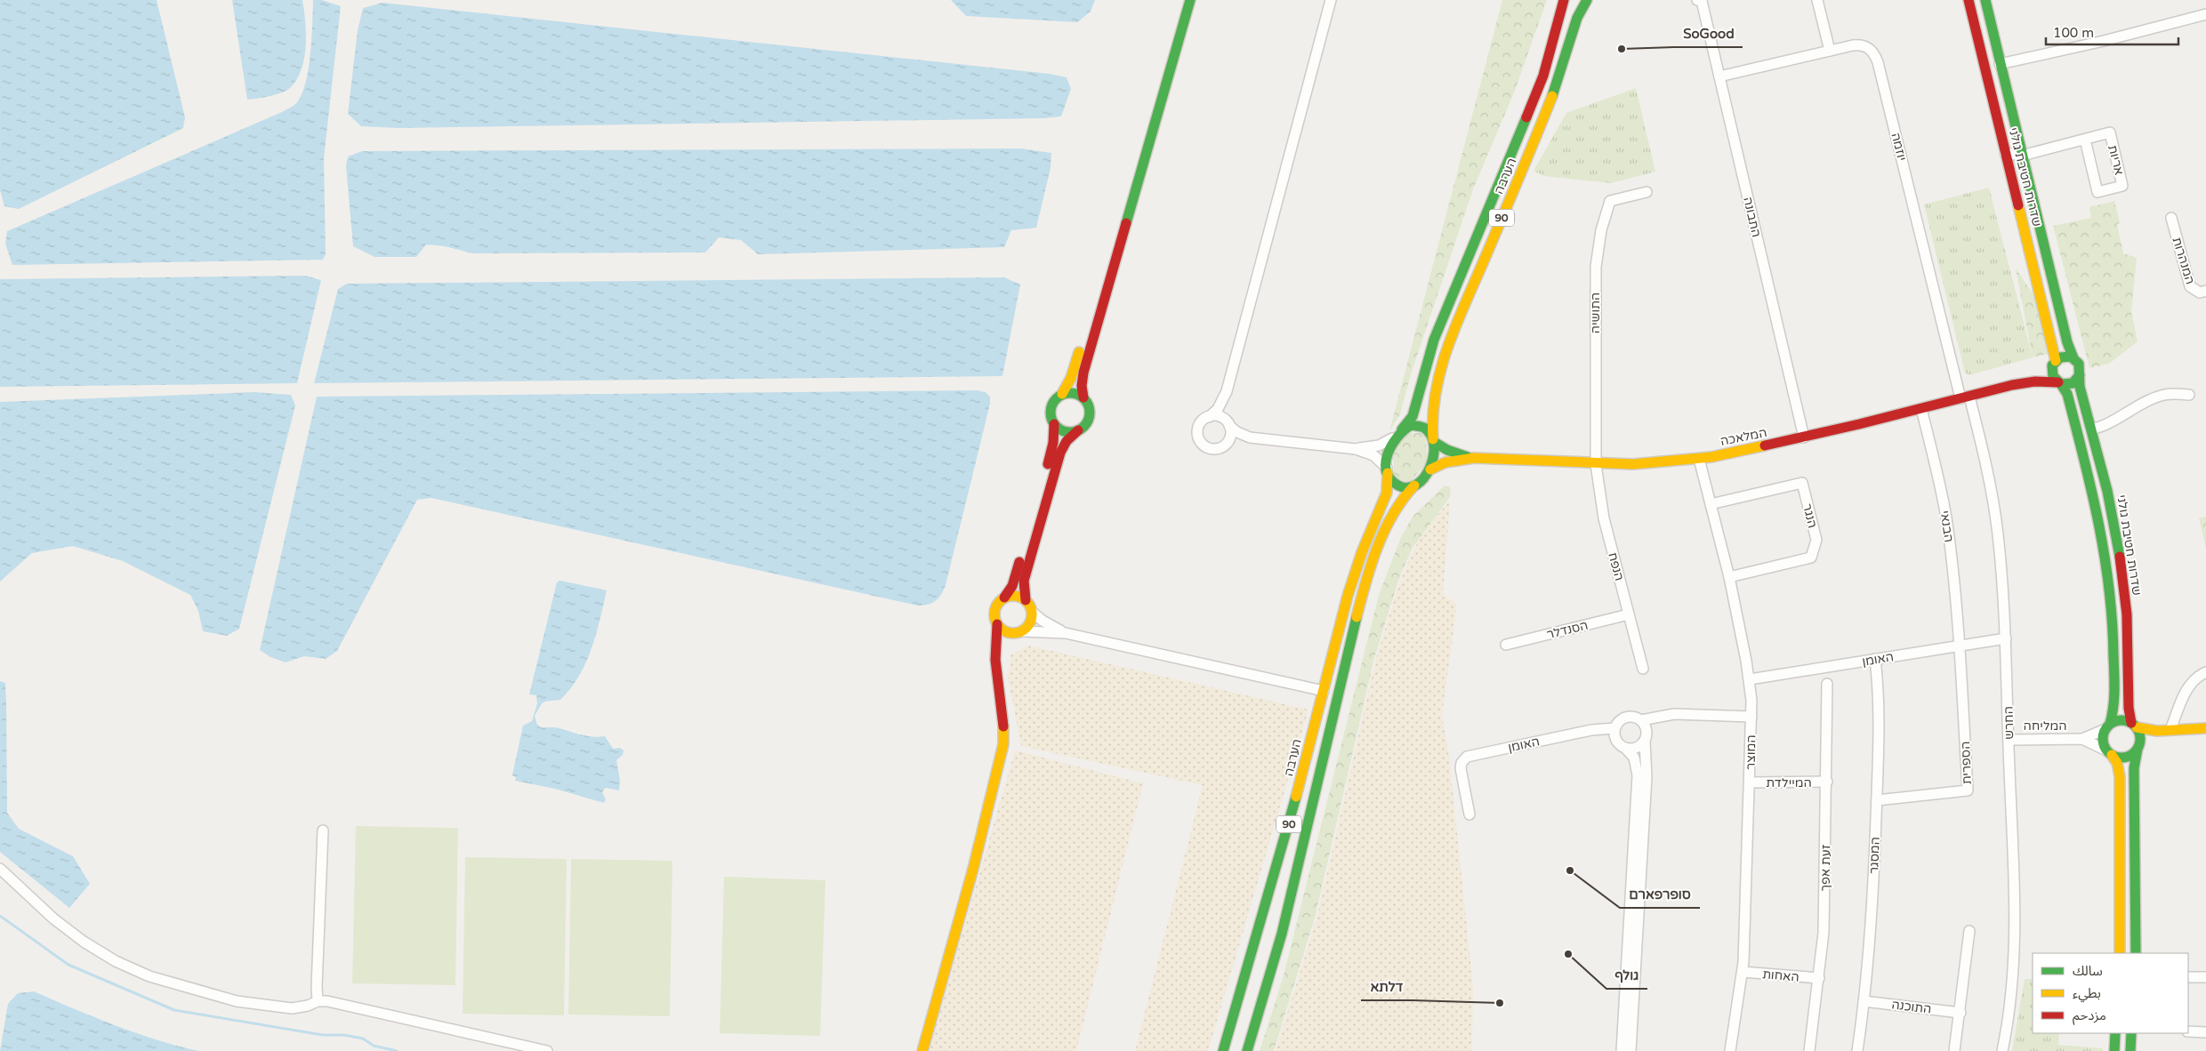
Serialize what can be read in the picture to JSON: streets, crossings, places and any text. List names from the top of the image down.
{
  "streets": {
    "main road": [
      "הערבה",
      "שדרות חטיבת גולני",
      "90",
      "המלאכה"
    ],
    "street": [
      "יוזמה",
      "אריות",
      "התבונה",
      "המנהרות",
      "התושיה",
      "הנגר",
      "הבנאי",
      "הנפח",
      "הסנדלר",
      "האומן",
      "החרש",
      "המליחה",
      "המוצר",
      "הספרית",
      "המיילדת",
      "המסגר",
      "זעת אפך",
      "האחות",
      "התוכנה"
    ]
  },
  "crossings": [
    ["יוזמה", "התבונה"],
    ["יוזמה", "המלאכה"],
    ["יוזמה", "החרש"],
    ["אריות", "שדרות חטיבת גולני"],
    ["הערבה", "90"],
    ["הערבה", "המלאכה"],
    ["שדרות חטיבת גולני", "המלאכה"],
    ["שדרות חטיבת גולני", "המליחה"],
    ["התבונה", "המלאכה"],
    ["90", "המלאכה"],
    ["התושיה", "המלאכה"],
    ["התושיה", "הנפח"],
    ["המלאכה", "הבנאי"],
    ["המלאכה", "הנפח"],
    ["המלאכה", "החרש"],
    ["המלאכה", "המוצר"],
    ["הנגר", "המוצר"],
    ["הבנאי", "האומן"],
    ["הבנאי", "הספרית"],
    ["הנפח", "הסנדלר"],
    ["האומן", "החרש"],
    ["האומן", "המוצר"],
    ["האומן", "הספרית"],
    ["האומן", "המסגר"],
    ["החרש", "המליחה"],
    ["המוצר", "המיילדת"],
    ["המוצר", "האחות"],
    ["הספרית", "המסגר"],
    ["המיילדת", "זעת אפך"],
    ["המסגר", "התוכנה"],
    ["זעת אפך", "האחות"]
  ],
  "places": [
    "SoGood",
    "סופרפארם",
    "גולף",
    "דלתא"
  ],
  "legend": ["سالك", "بطيء", "مزدحم"],
  "scale_bar": "100 m"
}
